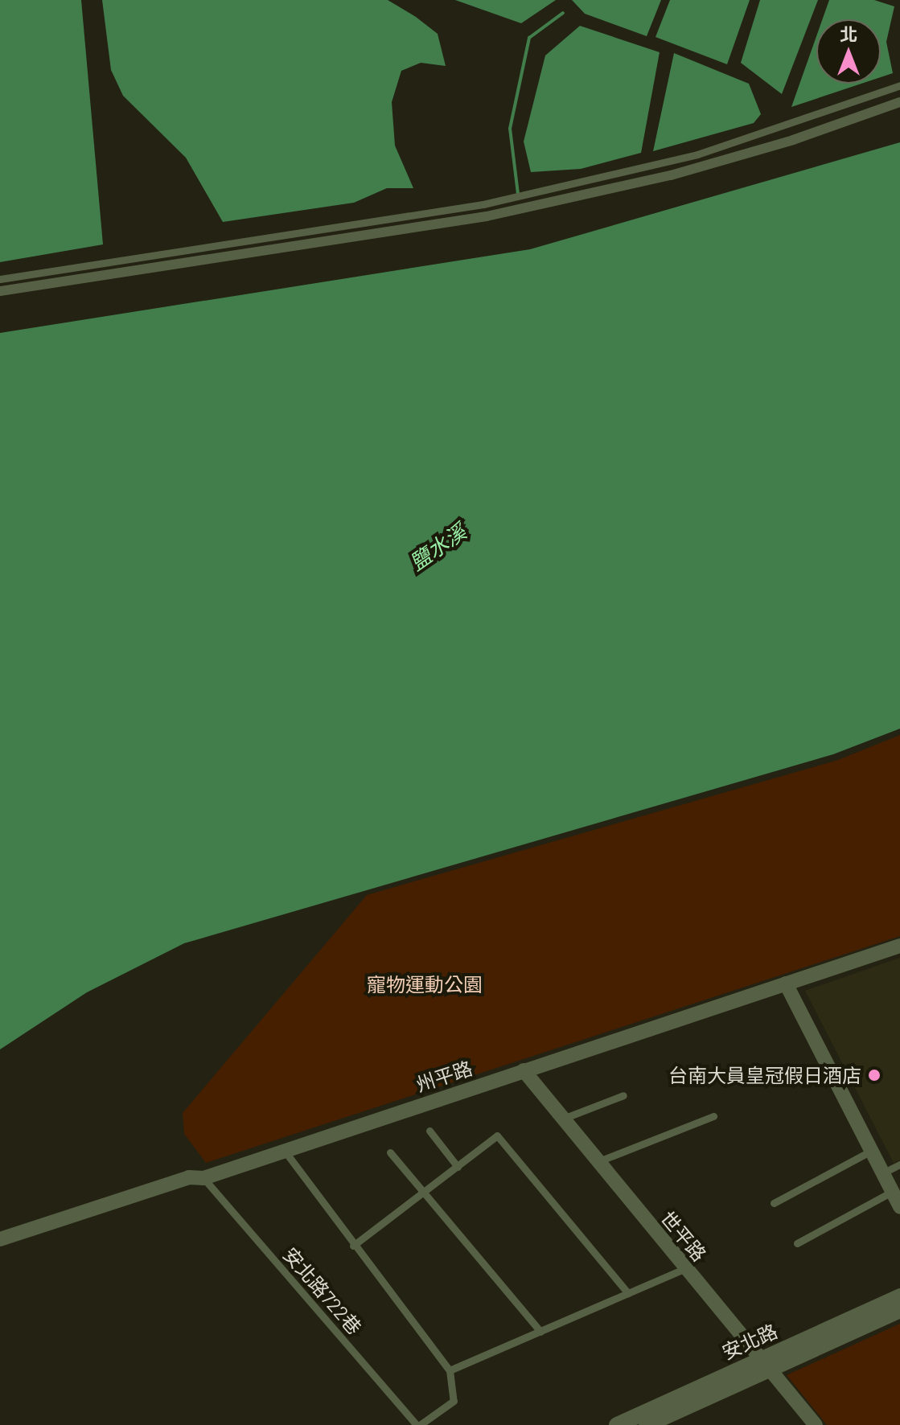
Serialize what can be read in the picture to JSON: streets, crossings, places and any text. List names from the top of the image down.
{
  "streets": {
    "street": ["州平路", "世平路", "安北路"],
    "lane": ["安北路722巷"]
  },
  "crossings": [
    ["州平路", "世平路"],
    ["州平路", "安北路722巷"],
    ["世平路", "安北路"]
  ],
  "water": ["鹽水溪"],
  "parks": ["寵物運動公園"],
  "places": ["台南大員皇冠假日酒店"],
  "north": "top"
}
